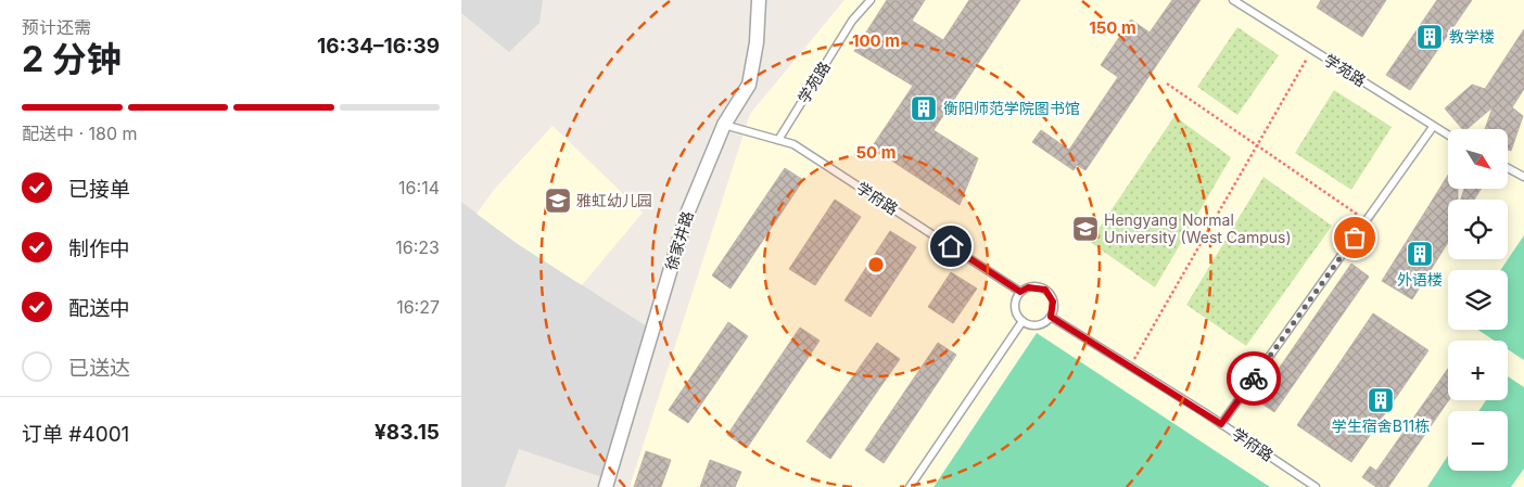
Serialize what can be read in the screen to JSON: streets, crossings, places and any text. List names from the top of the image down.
{
  "streets": {
    "street": ["徐家井路"],
    "lane": ["学苑路", "学府路"]
  },
  "crossings": [
    ["学苑路", "学府路"],
    ["学府路", "徐家井路"]
  ],
  "places": {
    "building": [
      "教学楼",
      "衡阳师范学院图书馆",
      "外语楼",
      "学生宿舍B11栋"
    ],
    "school or university": ["雅虹幼儿园", "Hengyang Normal University (West Campus)"]
  },
  "north": "bottom right",
  "page": {
    "heading": ["2 分钟", "预计还需", "16:34–16:39"],
    "panel": ["订单 #4001", "¥83.15"],
    "bar": "配送中 · 180 m",
    "map_buttons": ["+", "−"],
    "list": [
      ["已接单", "16:14"],
      ["制作中", "16:23"],
      ["配送中", "16:27"],
      "已送达"
    ]
  },
  "rings": ["150 m", "100 m", "50 m"]
}
